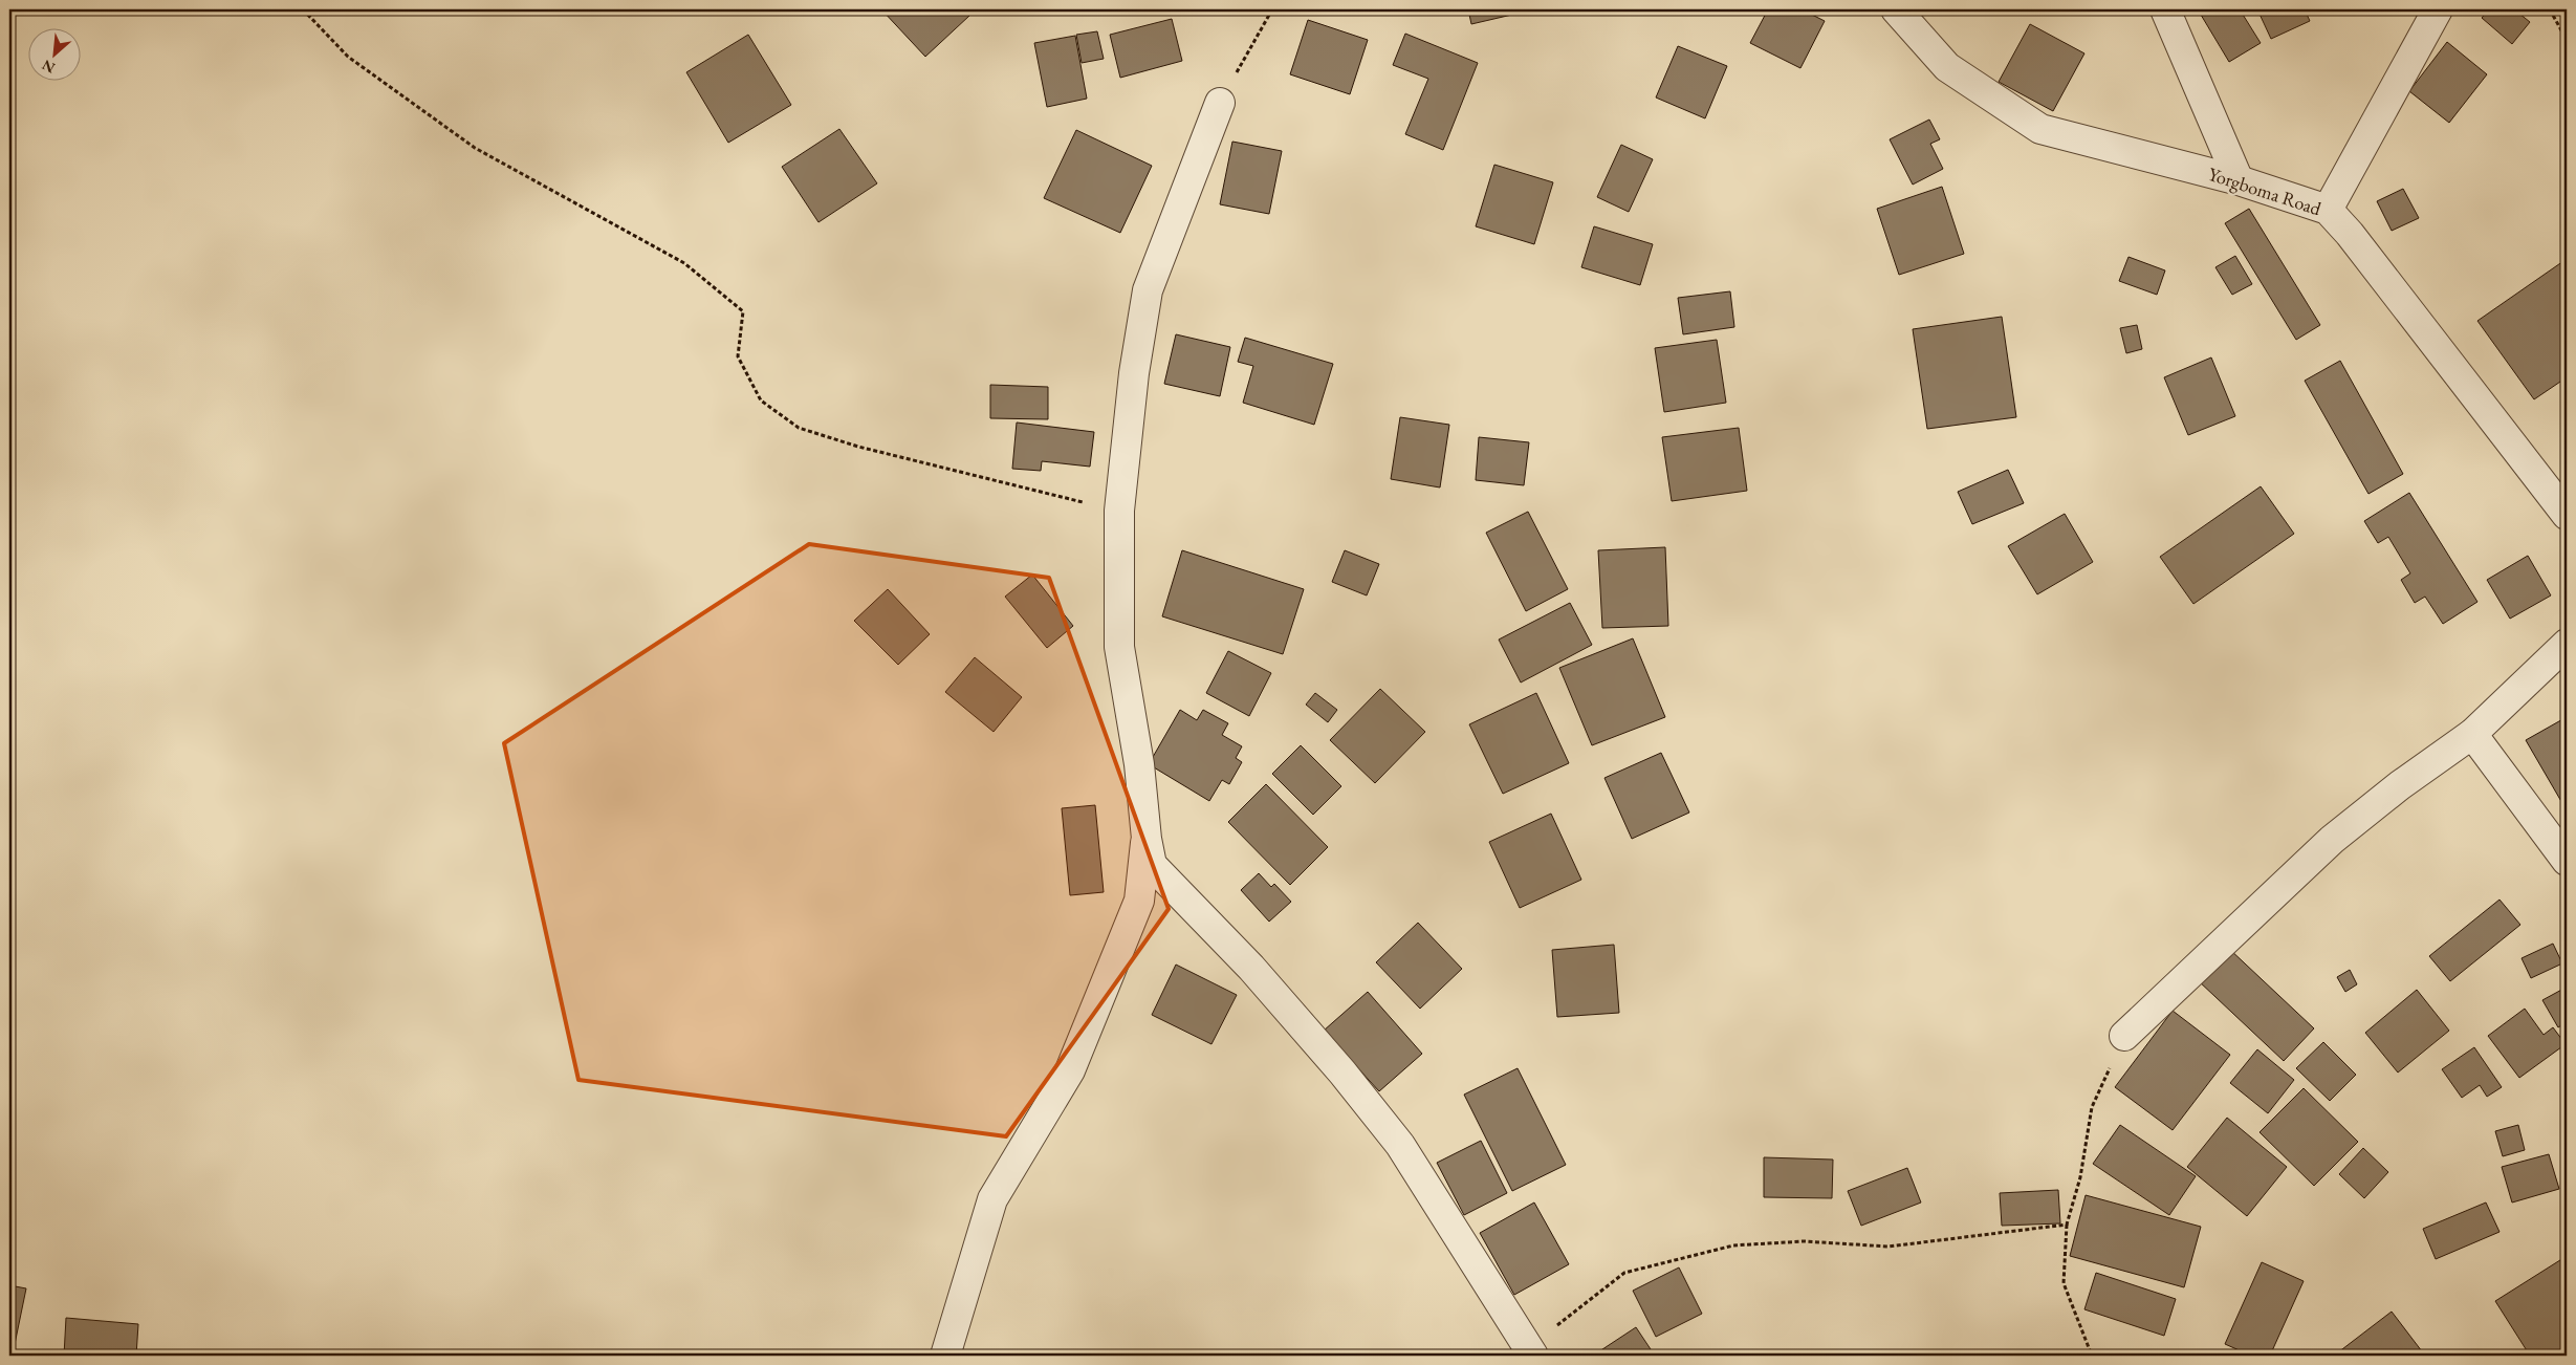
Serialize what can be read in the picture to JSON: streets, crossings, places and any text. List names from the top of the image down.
{
  "streets": {
    "street": ["Yorgboma Road"]
  },
  "north": "bottom left"
}
